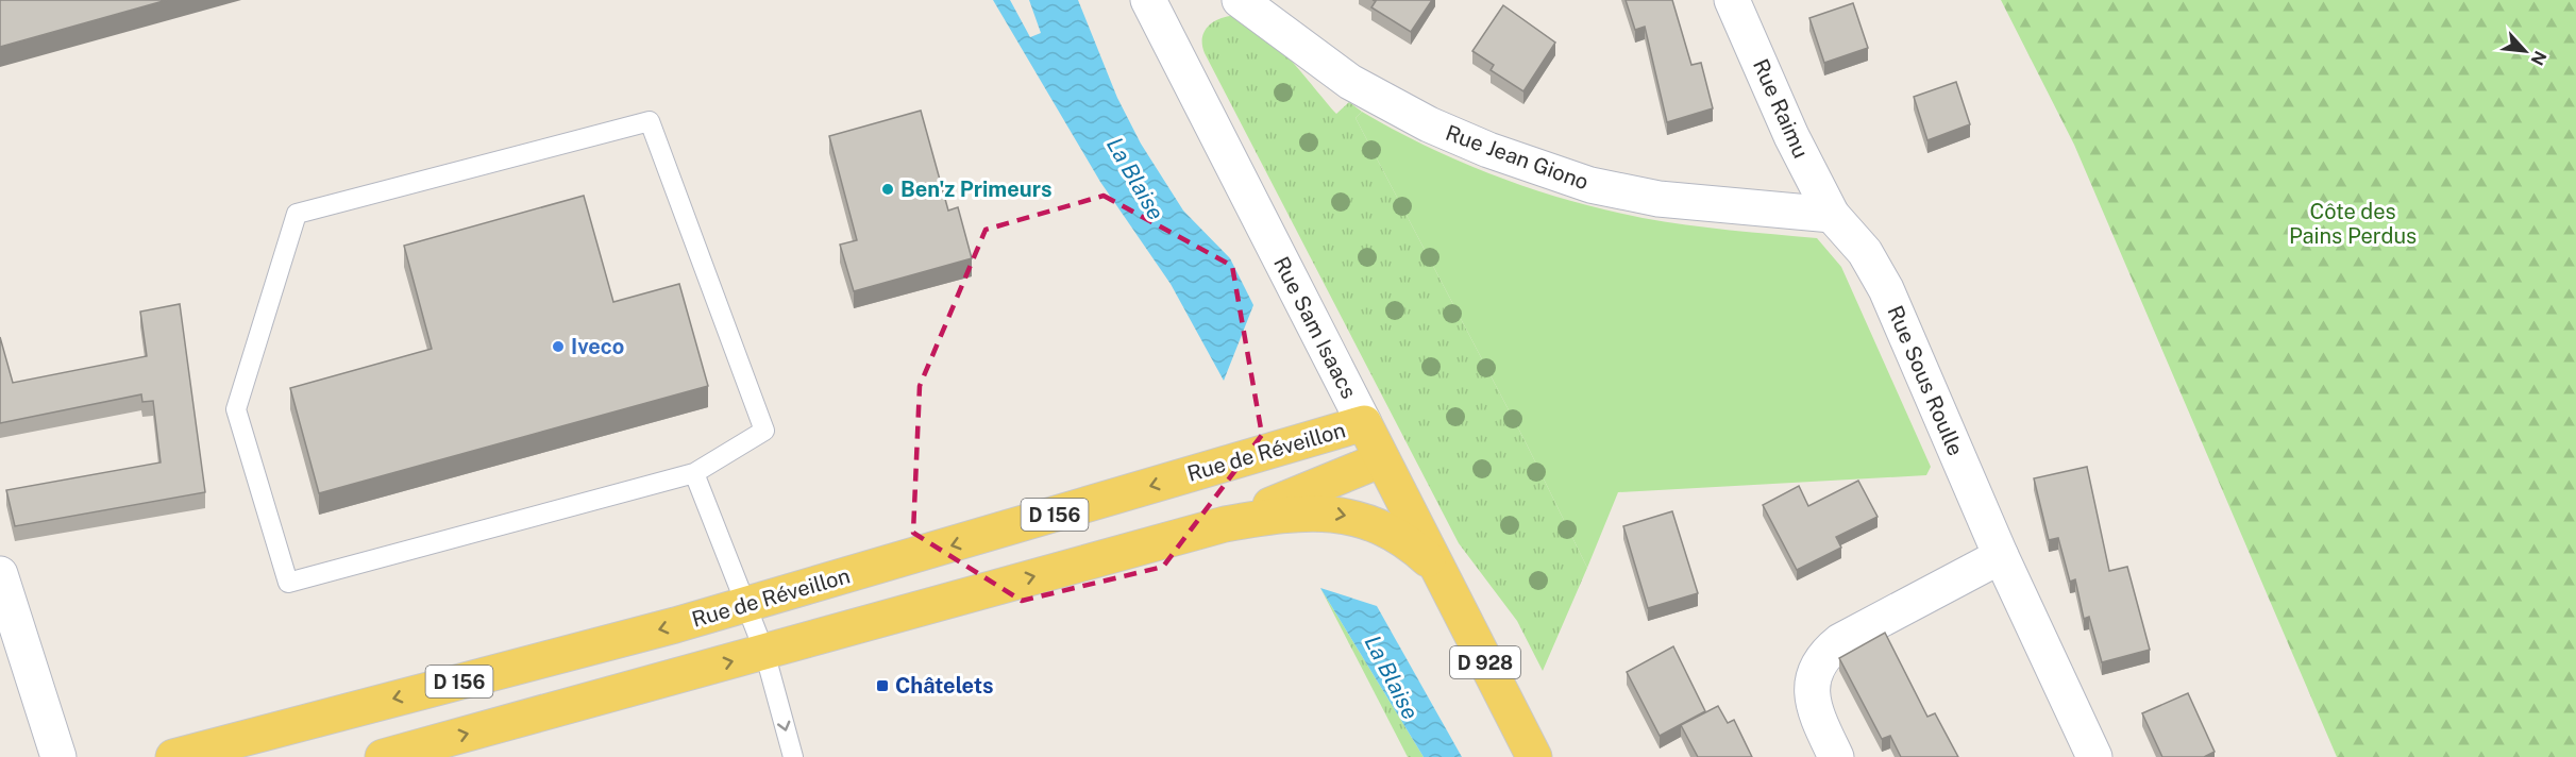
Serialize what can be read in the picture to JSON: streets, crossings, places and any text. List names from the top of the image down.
{
  "streets": {
    "main road": [
      "Rue Sam Isaacs",
      "Rue de Réveillon",
      "D 156",
      "D 928"
    ],
    "street": ["Rue Raimu", "Rue Jean Giono", "Rue Sous Roulle"]
  },
  "crossings": [
    ["Rue Raimu", "Rue Jean Giono"],
    ["Rue Raimu", "Rue Sous Roulle"],
    ["Rue Jean Giono", "Rue Sous Roulle"],
    ["Rue Sam Isaacs", "Rue de Réveillon"]
  ],
  "water": ["La Blaise"],
  "parks": ["Côte des Pains Perdus"],
  "places": {
    "other": ["Ben'z Primeurs", "Iveco"],
    "transit": ["Châtelets"]
  },
  "north": "bottom right"
}
